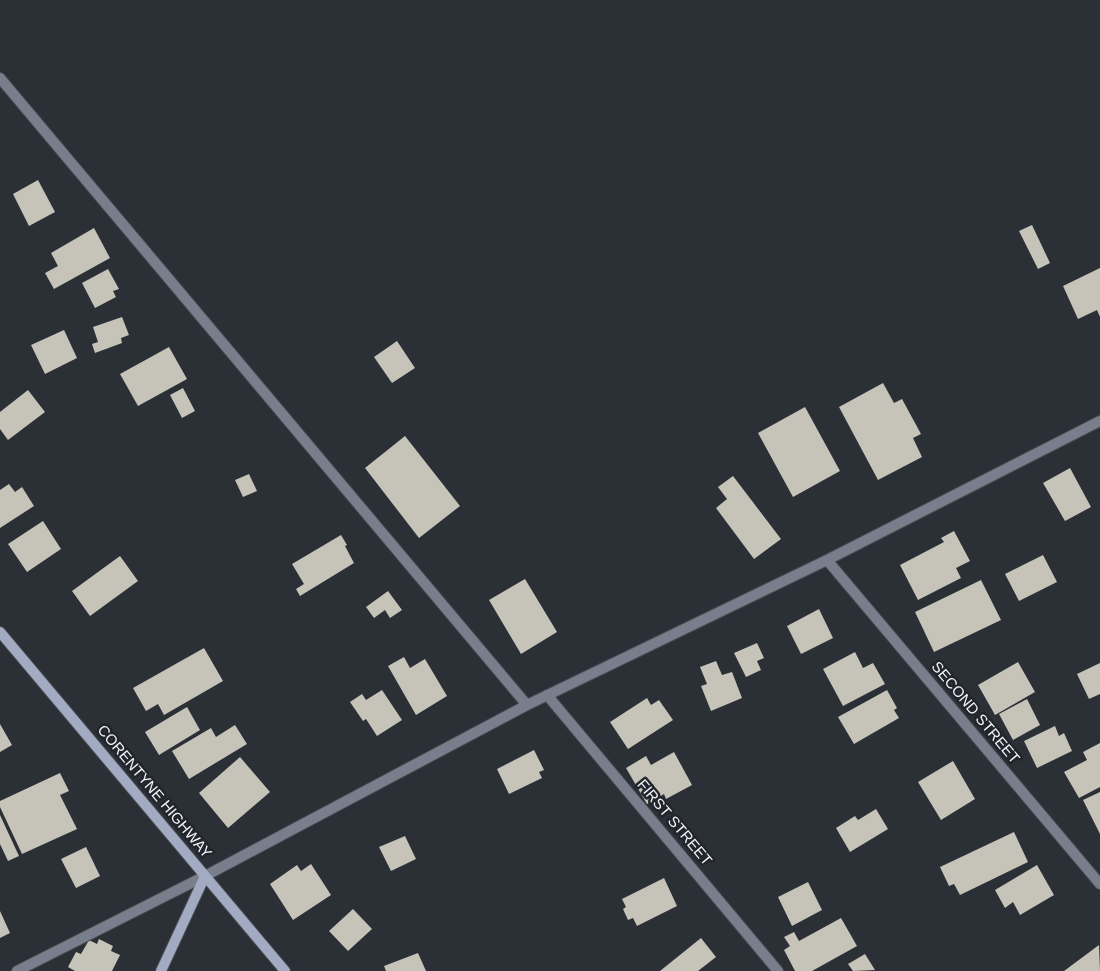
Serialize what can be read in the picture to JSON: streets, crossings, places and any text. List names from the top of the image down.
{
  "streets": {
    "main road": ["CORENTYNE HIGHWAY"],
    "street": ["SECOND STREET", "FIRST STREET"]
  }
}
